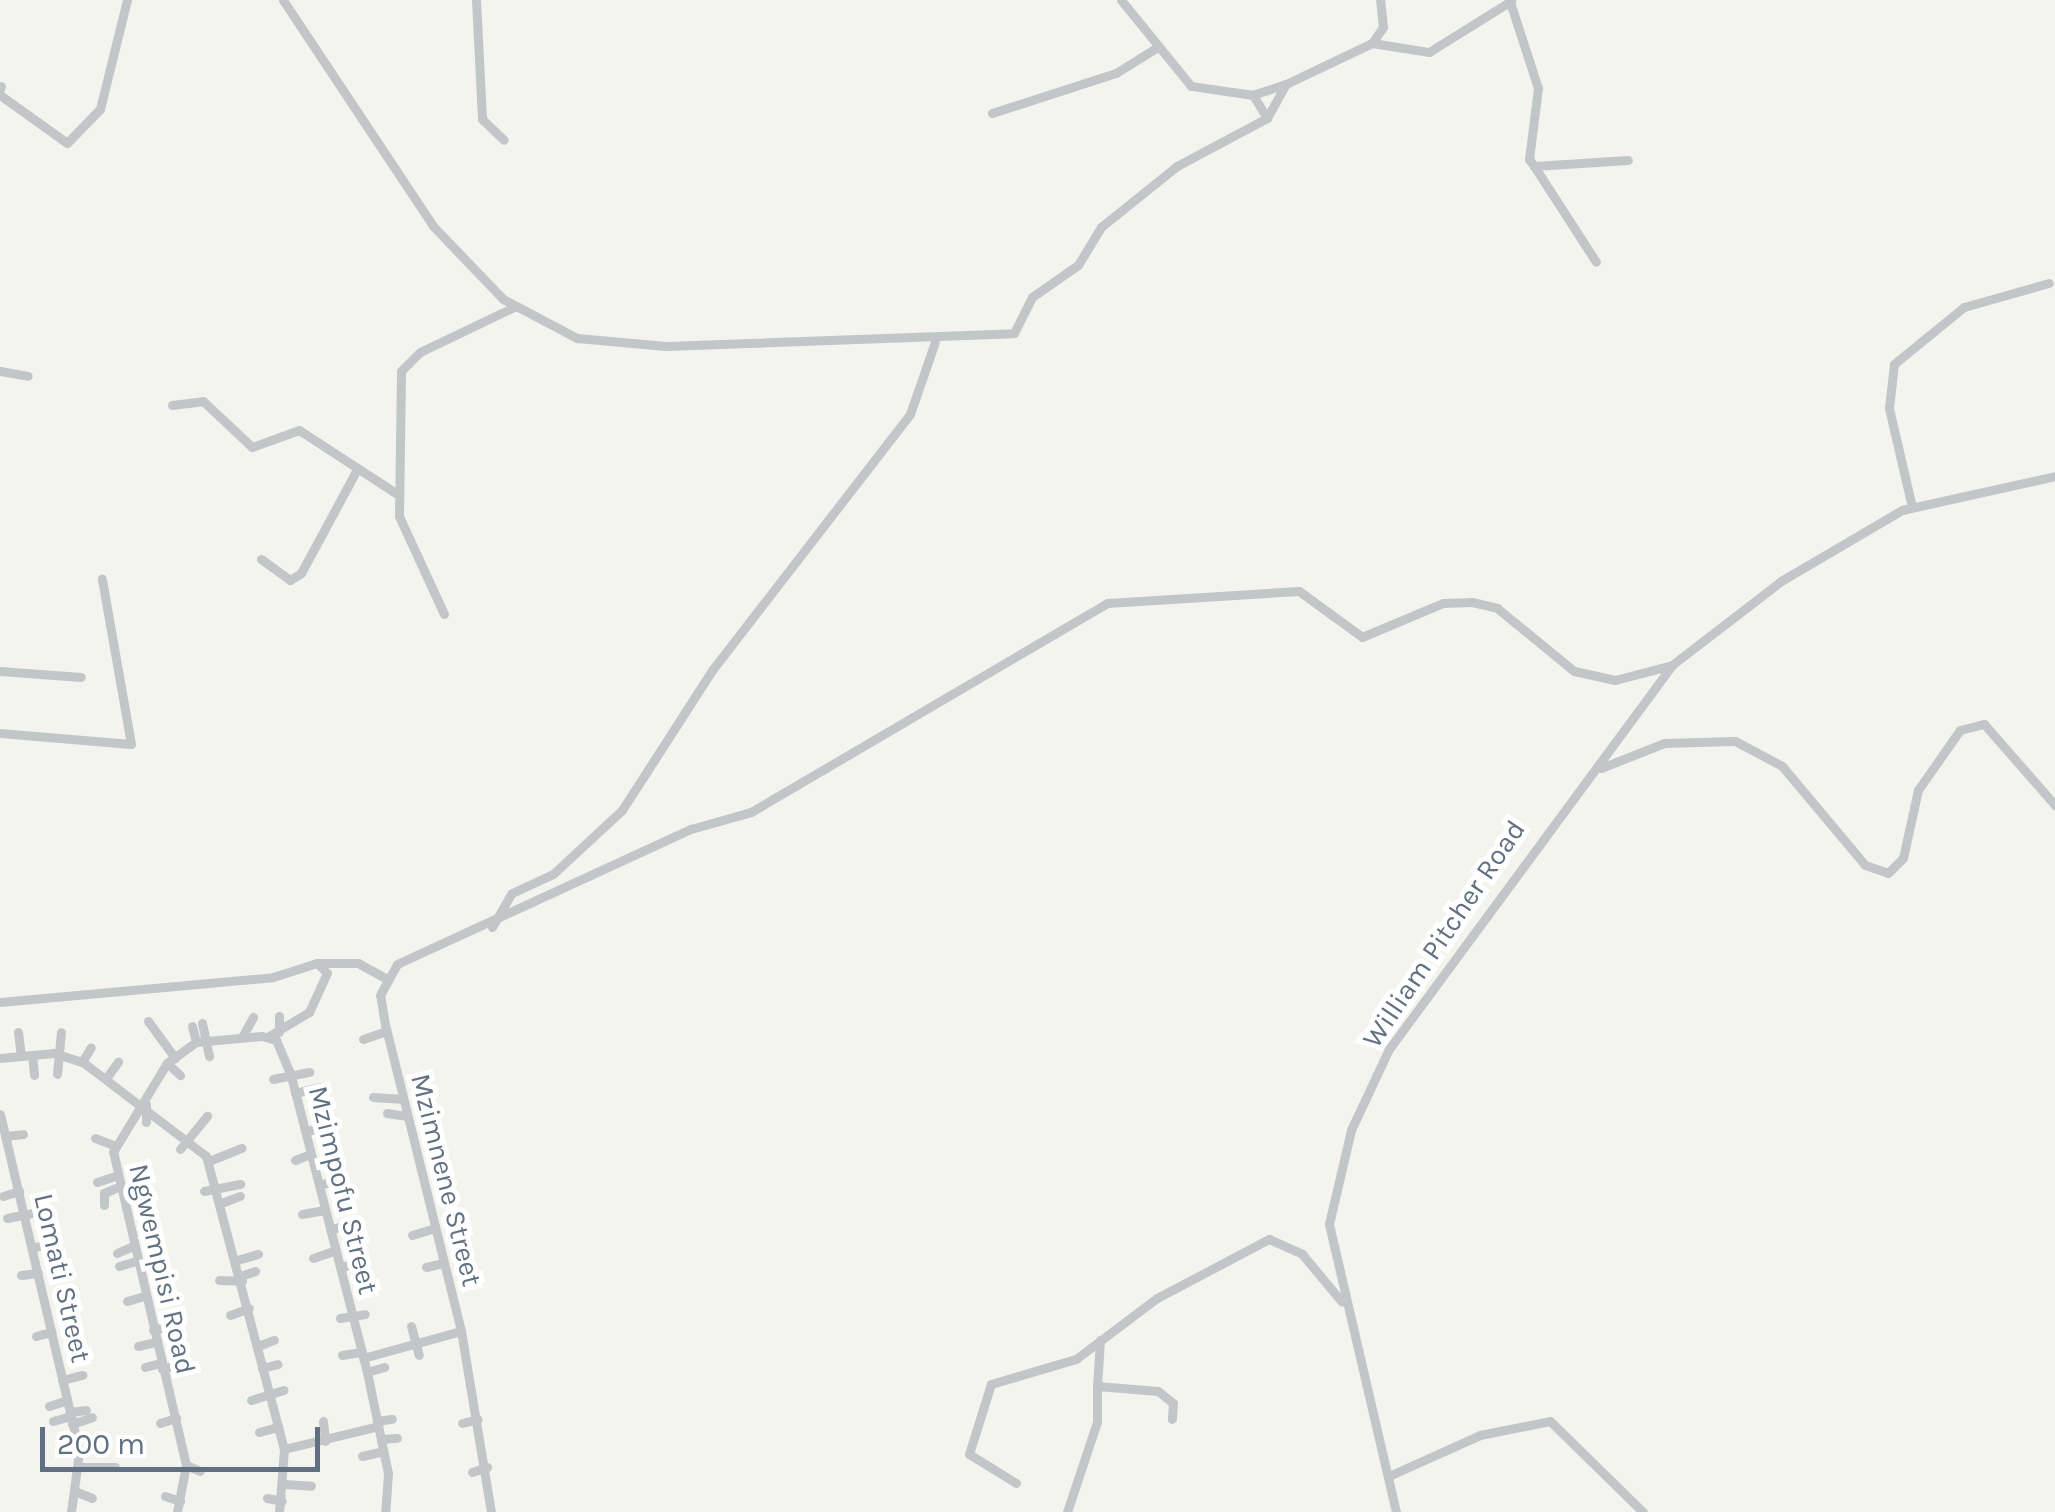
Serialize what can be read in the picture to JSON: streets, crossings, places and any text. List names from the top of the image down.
{
  "streets": {
    "street": [
      "William Pitcher Road",
      "Mzimnene Street",
      "Mzimpofu Street",
      "Ngwempisi Road",
      "Lomati Street"
    ]
  },
  "scale_bar": "200 m"
}
